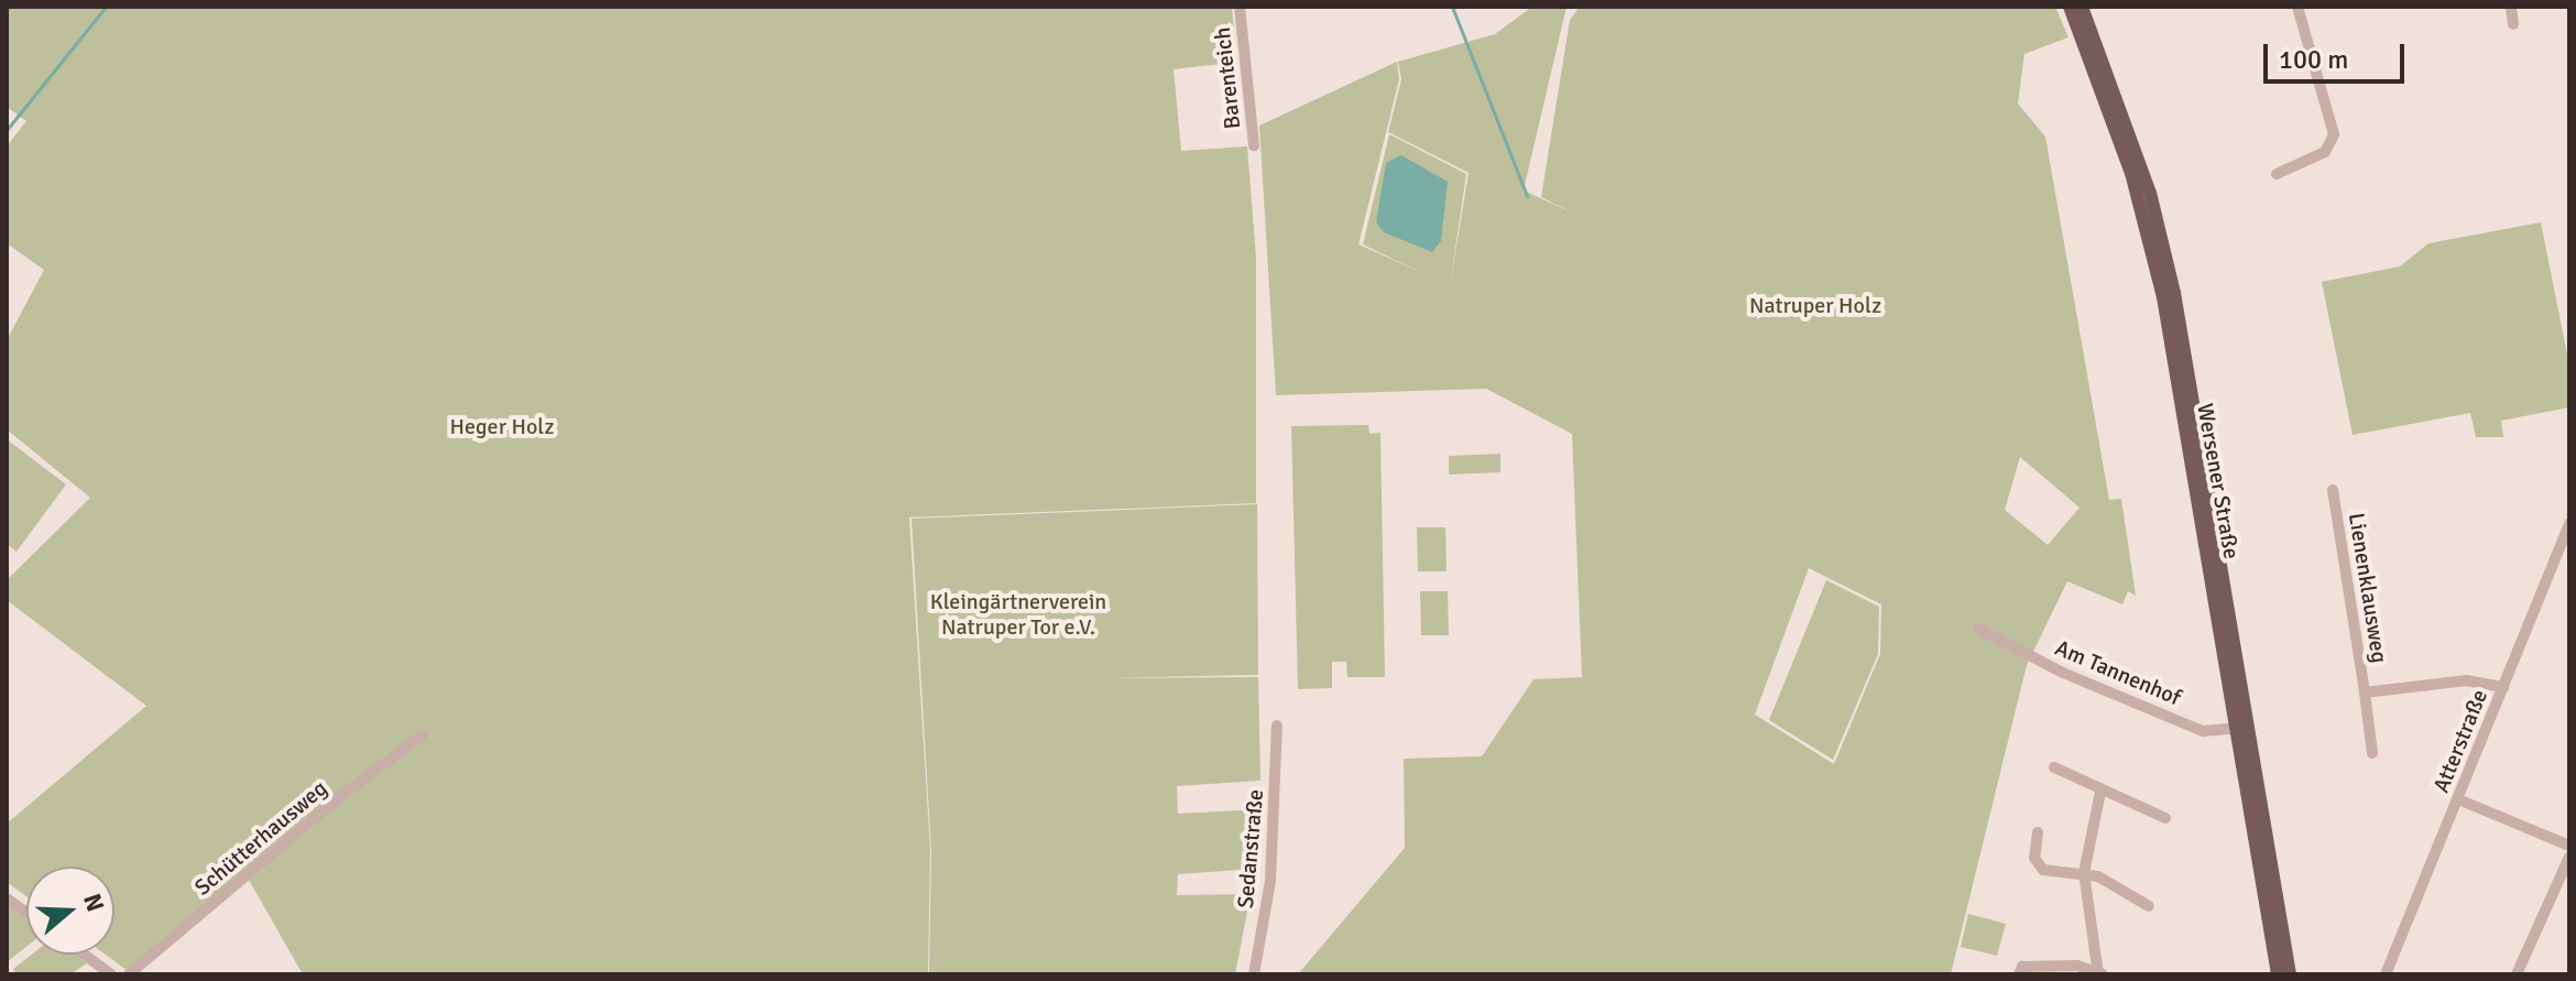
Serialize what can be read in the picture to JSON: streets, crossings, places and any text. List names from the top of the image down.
{
  "streets": {
    "main road": ["Wersener Straße"],
    "street": [
      "Barenteich",
      "Lienenklausweg",
      "Am Tannenhof",
      "Atterstraße",
      "Schütterhausweg",
      "Sedanstraße"
    ]
  },
  "crossings": [
    ["Wersener Straße", "Am Tannenhof"]
  ],
  "parks": ["Natruper Holz", "Heger Holz", "Kleingärtnerverein Natruper Tor e.V."],
  "scale_bar": "100 m",
  "north": "right"
}
